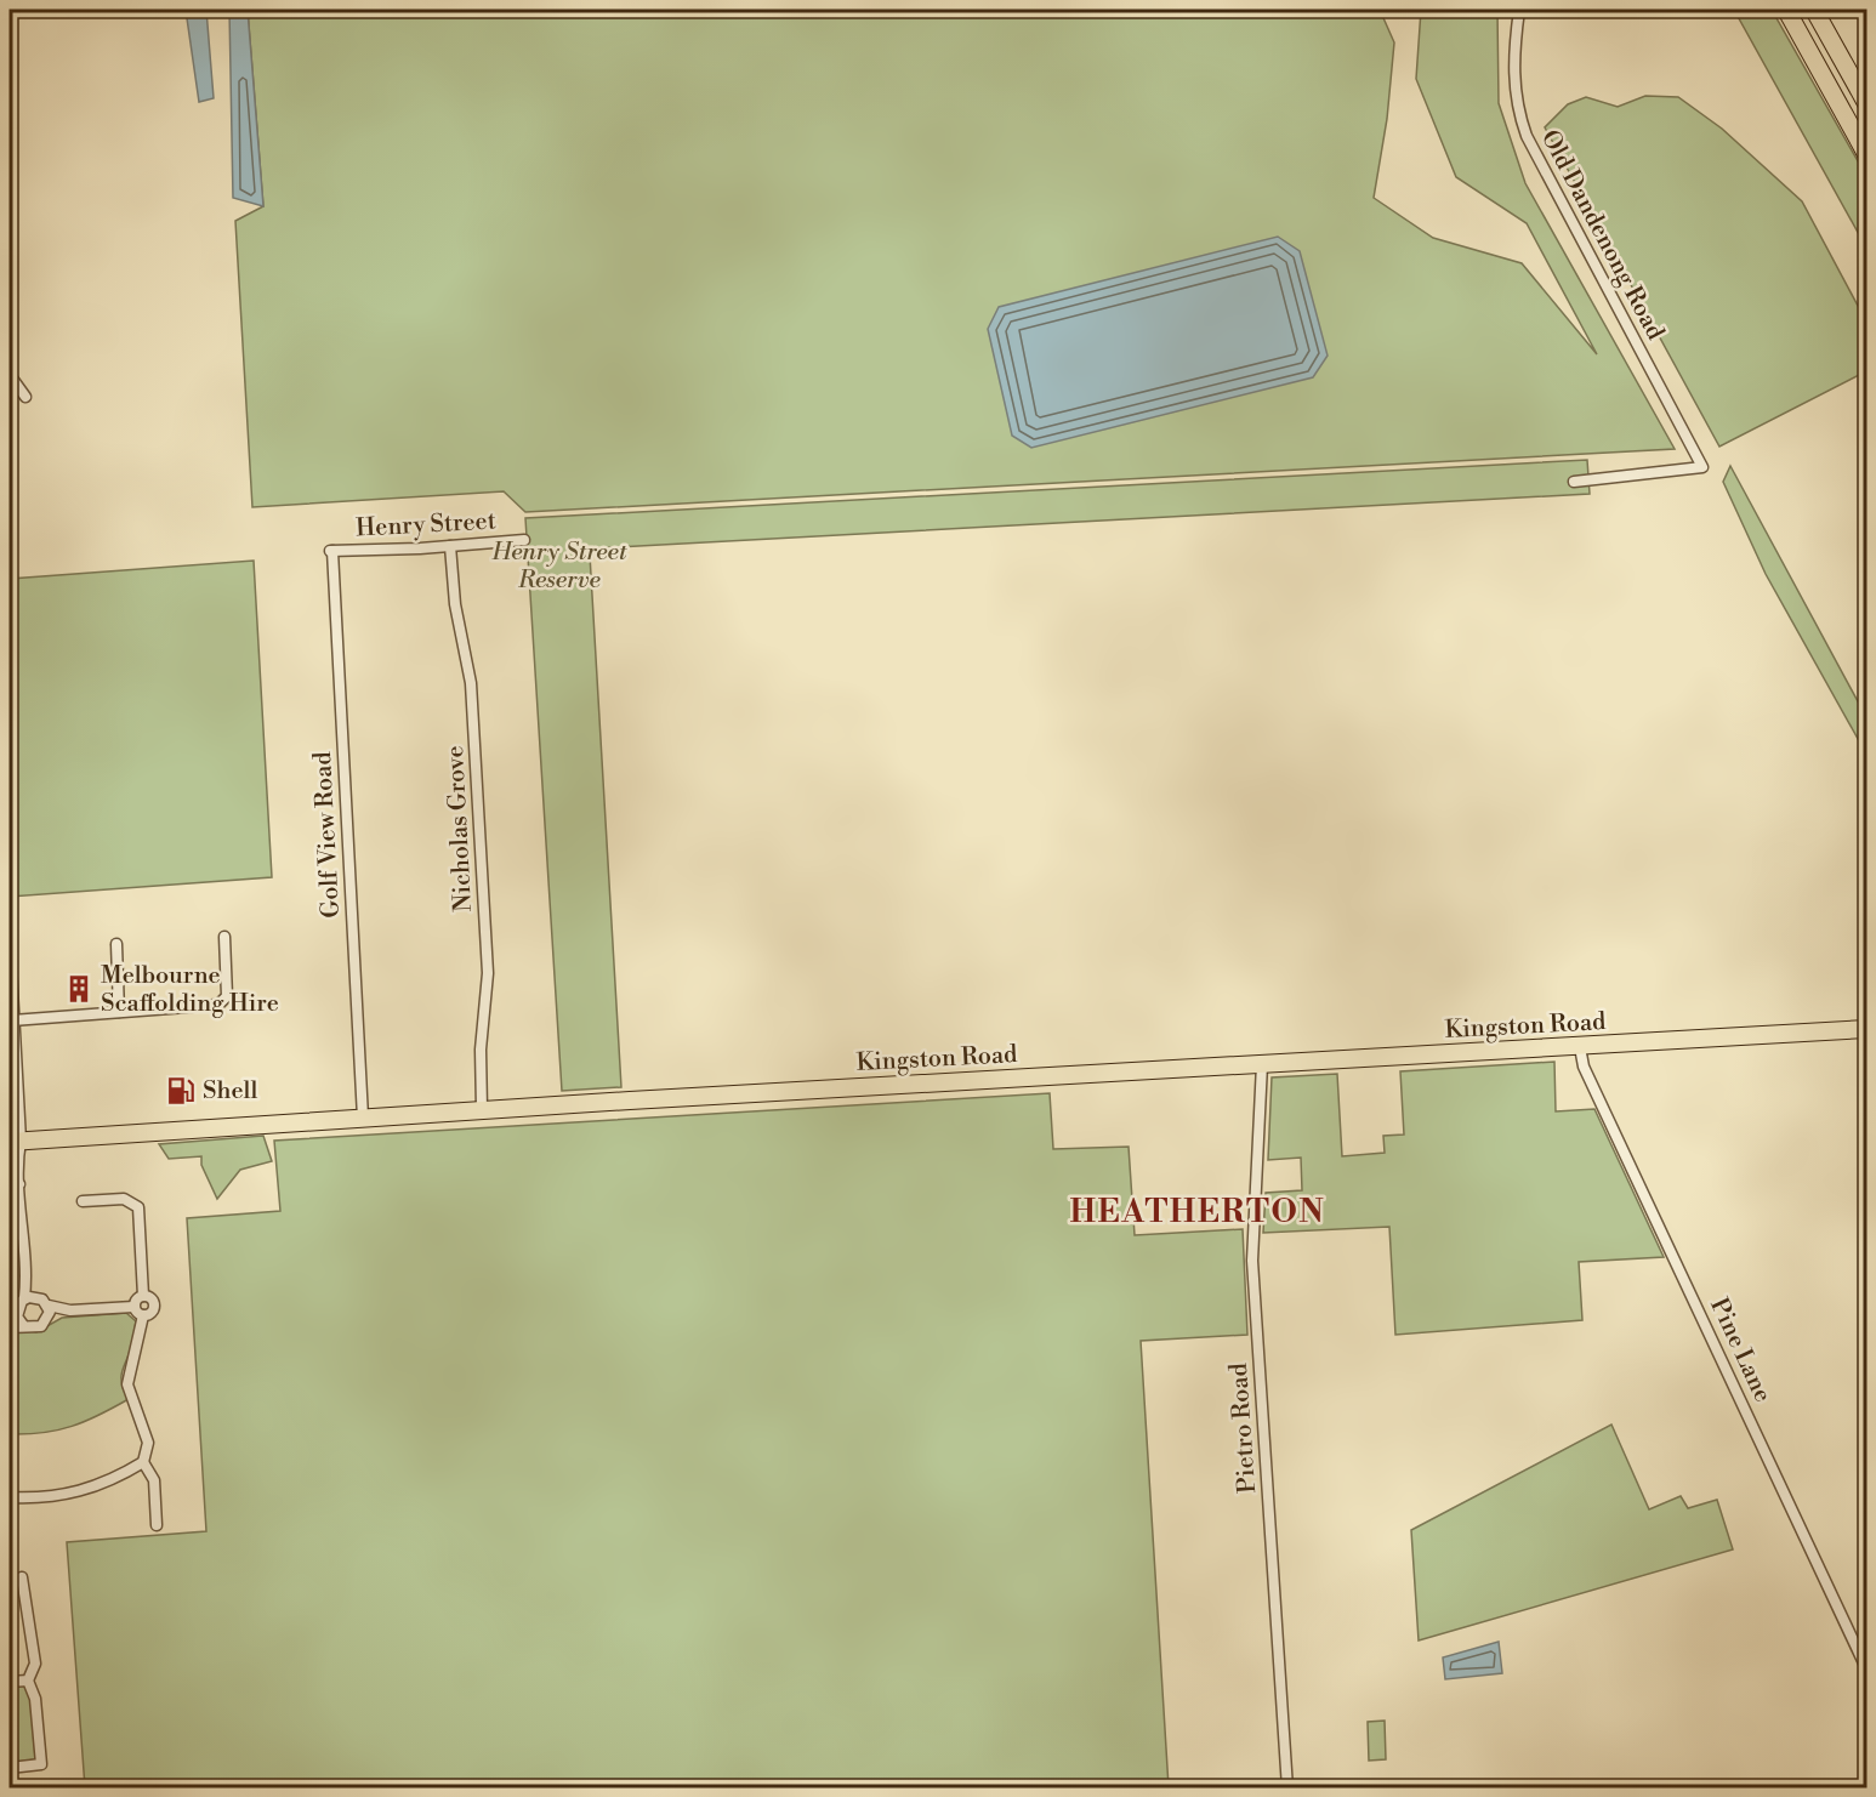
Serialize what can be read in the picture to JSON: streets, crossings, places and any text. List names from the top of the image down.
{
  "streets": {
    "main road": ["Kingston Road"],
    "street": [
      "Old Dandenong Road",
      "Henry Street",
      "Nicholas Grove",
      "Golf View Road",
      "Pine Lane",
      "Pietro Road"
    ]
  },
  "crossings": [
    ["Henry Street", "Nicholas Grove"],
    ["Henry Street", "Golf View Road"],
    ["Nicholas Grove", "Kingston Road"],
    ["Golf View Road", "Kingston Road"],
    ["Kingston Road", "Pine Lane"],
    ["Kingston Road", "Pietro Road"]
  ],
  "districts": ["HEATHERTON"],
  "parks": ["Henry Street Reserve"],
  "places": {
    "building": ["Melbourne Scaffolding Hire"],
    "fuel station": ["Shell"]
  }
}
